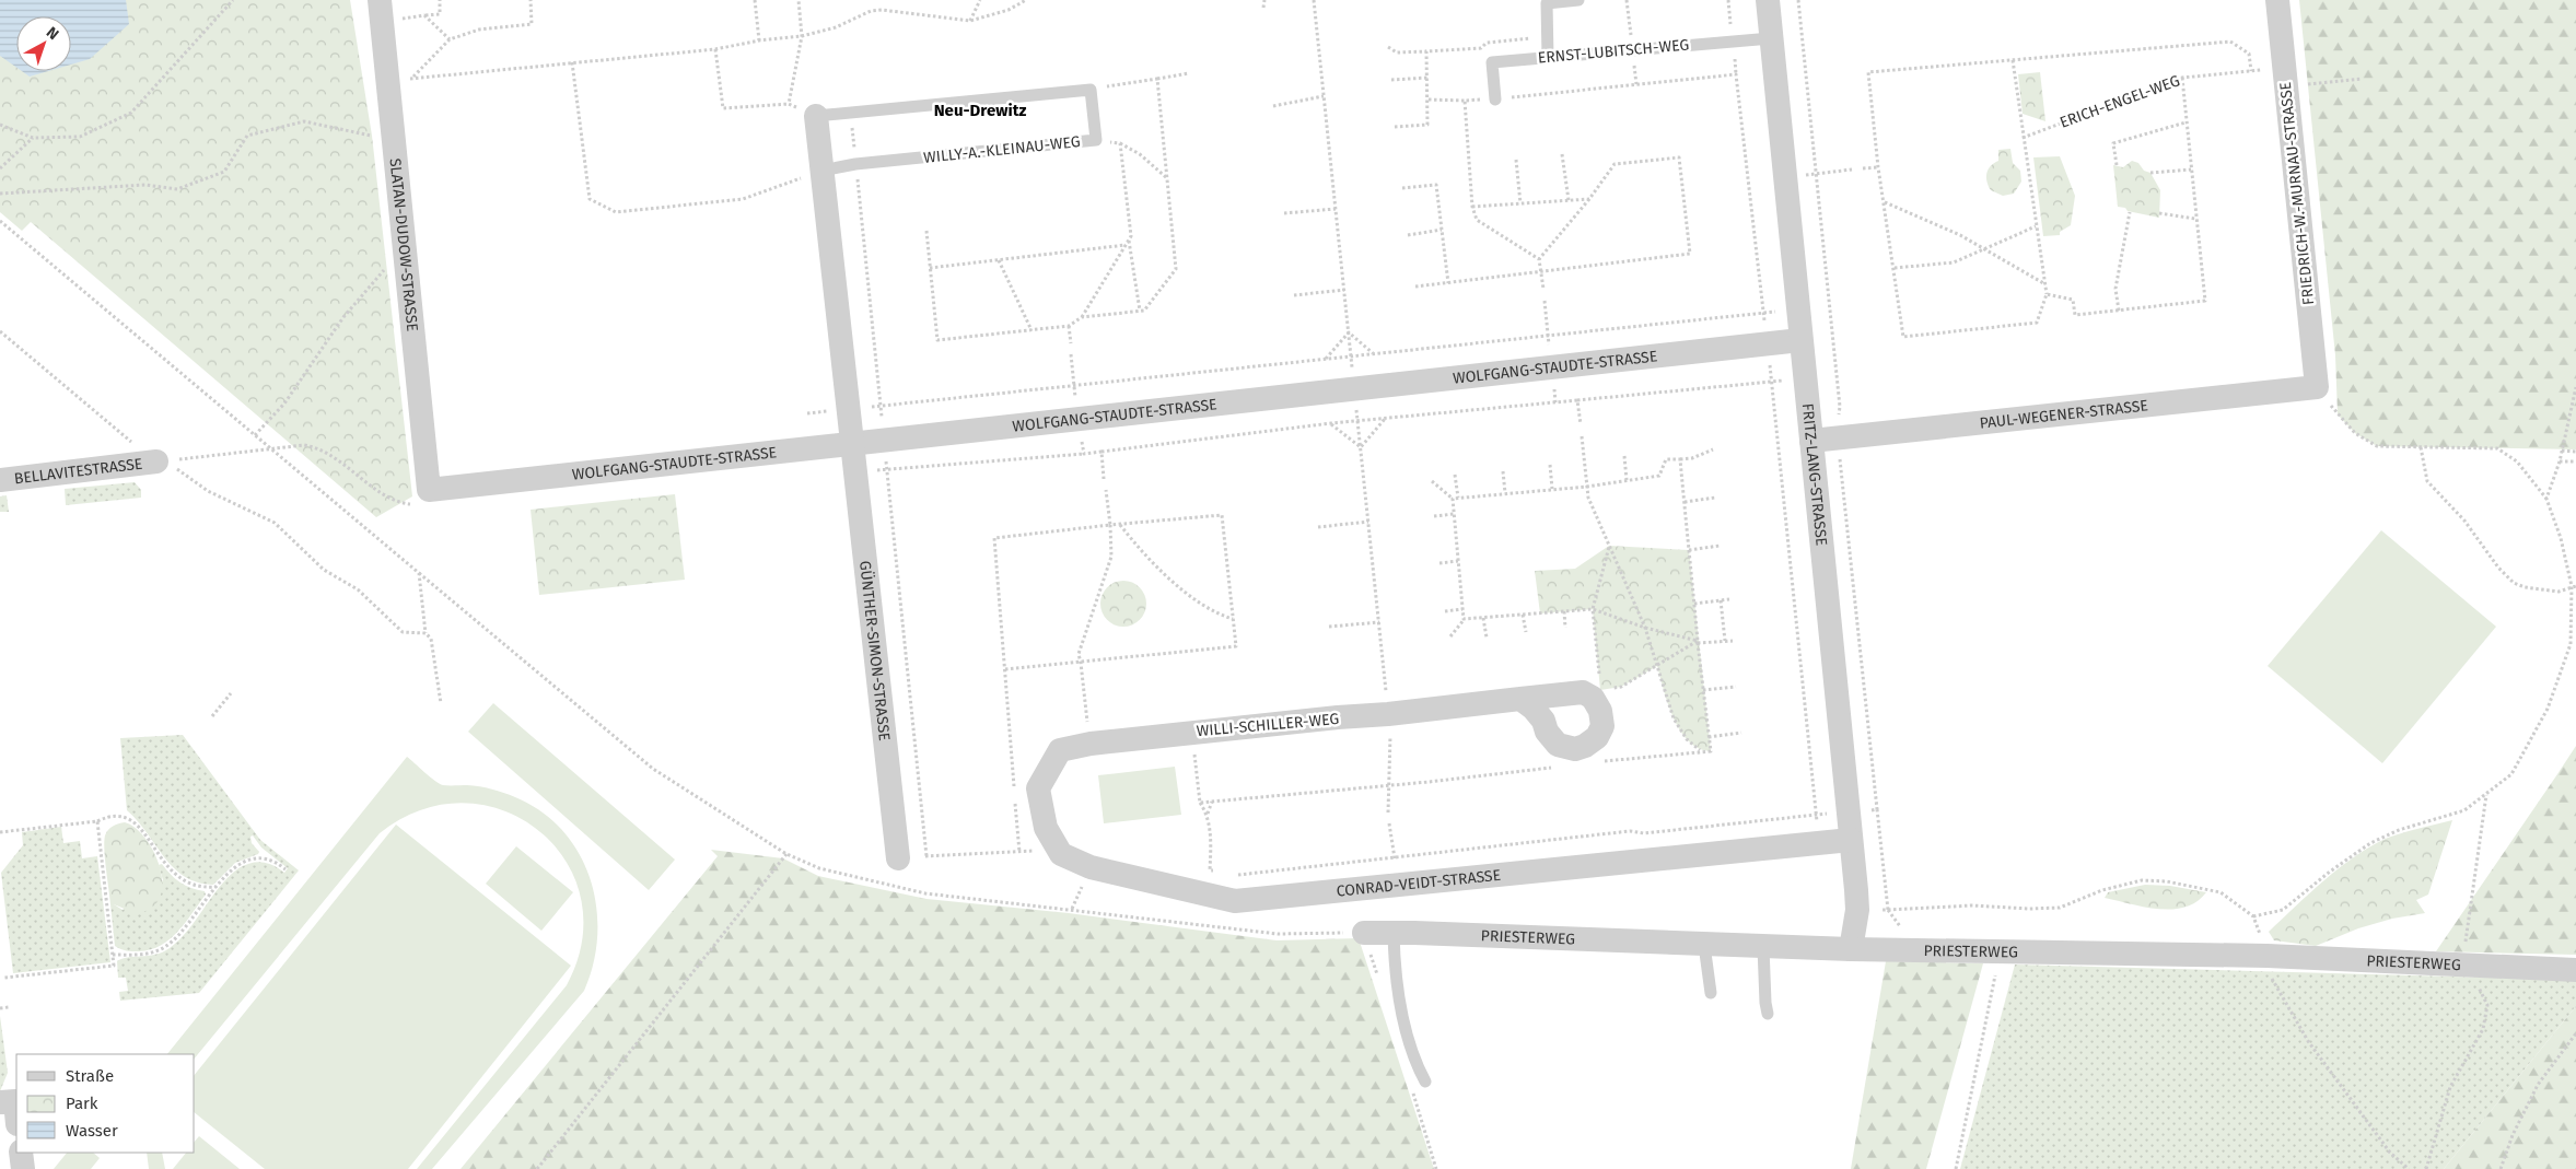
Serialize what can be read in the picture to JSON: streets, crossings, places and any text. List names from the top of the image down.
{
  "streets": {
    "street": [
      "FRIEDRICH-W.-MURNAU-STRASSE",
      "SLATAN-DUDOW-STRASSE",
      "WOLFGANG-STAUDTE-STRASSE",
      "PAUL-WEGENER-STRASSE",
      "BELLAVITESTRASSE",
      "FRITZ-LANG-STRASSE",
      "GÜNTHER-SIMON-STRASSE",
      "WILLI-SCHILLER-WEG",
      "CONRAD-VEIDT-STRASSE",
      "PRIESTERWEG"
    ],
    "lane": ["ERNST-LUBITSCH-WEG", "WILLY-A.-KLEINAU-WEG"],
    "path": ["ERICH-ENGEL-WEG"]
  },
  "crossings": [
    ["ERNST-LUBITSCH-WEG", "FRITZ-LANG-STRASSE"],
    ["ERICH-ENGEL-WEG", "FRIEDRICH-W.-MURNAU-STRASSE"],
    ["FRIEDRICH-W.-MURNAU-STRASSE", "PAUL-WEGENER-STRASSE"],
    ["SLATAN-DUDOW-STRASSE", "WOLFGANG-STAUDTE-STRASSE"],
    ["WOLFGANG-STAUDTE-STRASSE", "FRITZ-LANG-STRASSE"],
    ["WOLFGANG-STAUDTE-STRASSE", "GÜNTHER-SIMON-STRASSE"],
    ["PAUL-WEGENER-STRASSE", "FRITZ-LANG-STRASSE"],
    ["FRITZ-LANG-STRASSE", "CONRAD-VEIDT-STRASSE"],
    ["FRITZ-LANG-STRASSE", "PRIESTERWEG"],
    ["WILLI-SCHILLER-WEG", "CONRAD-VEIDT-STRASSE"]
  ],
  "districts": ["Neu-Drewitz"],
  "legend": ["Straße", "Park", "Wasser"],
  "north": "top right"
}
